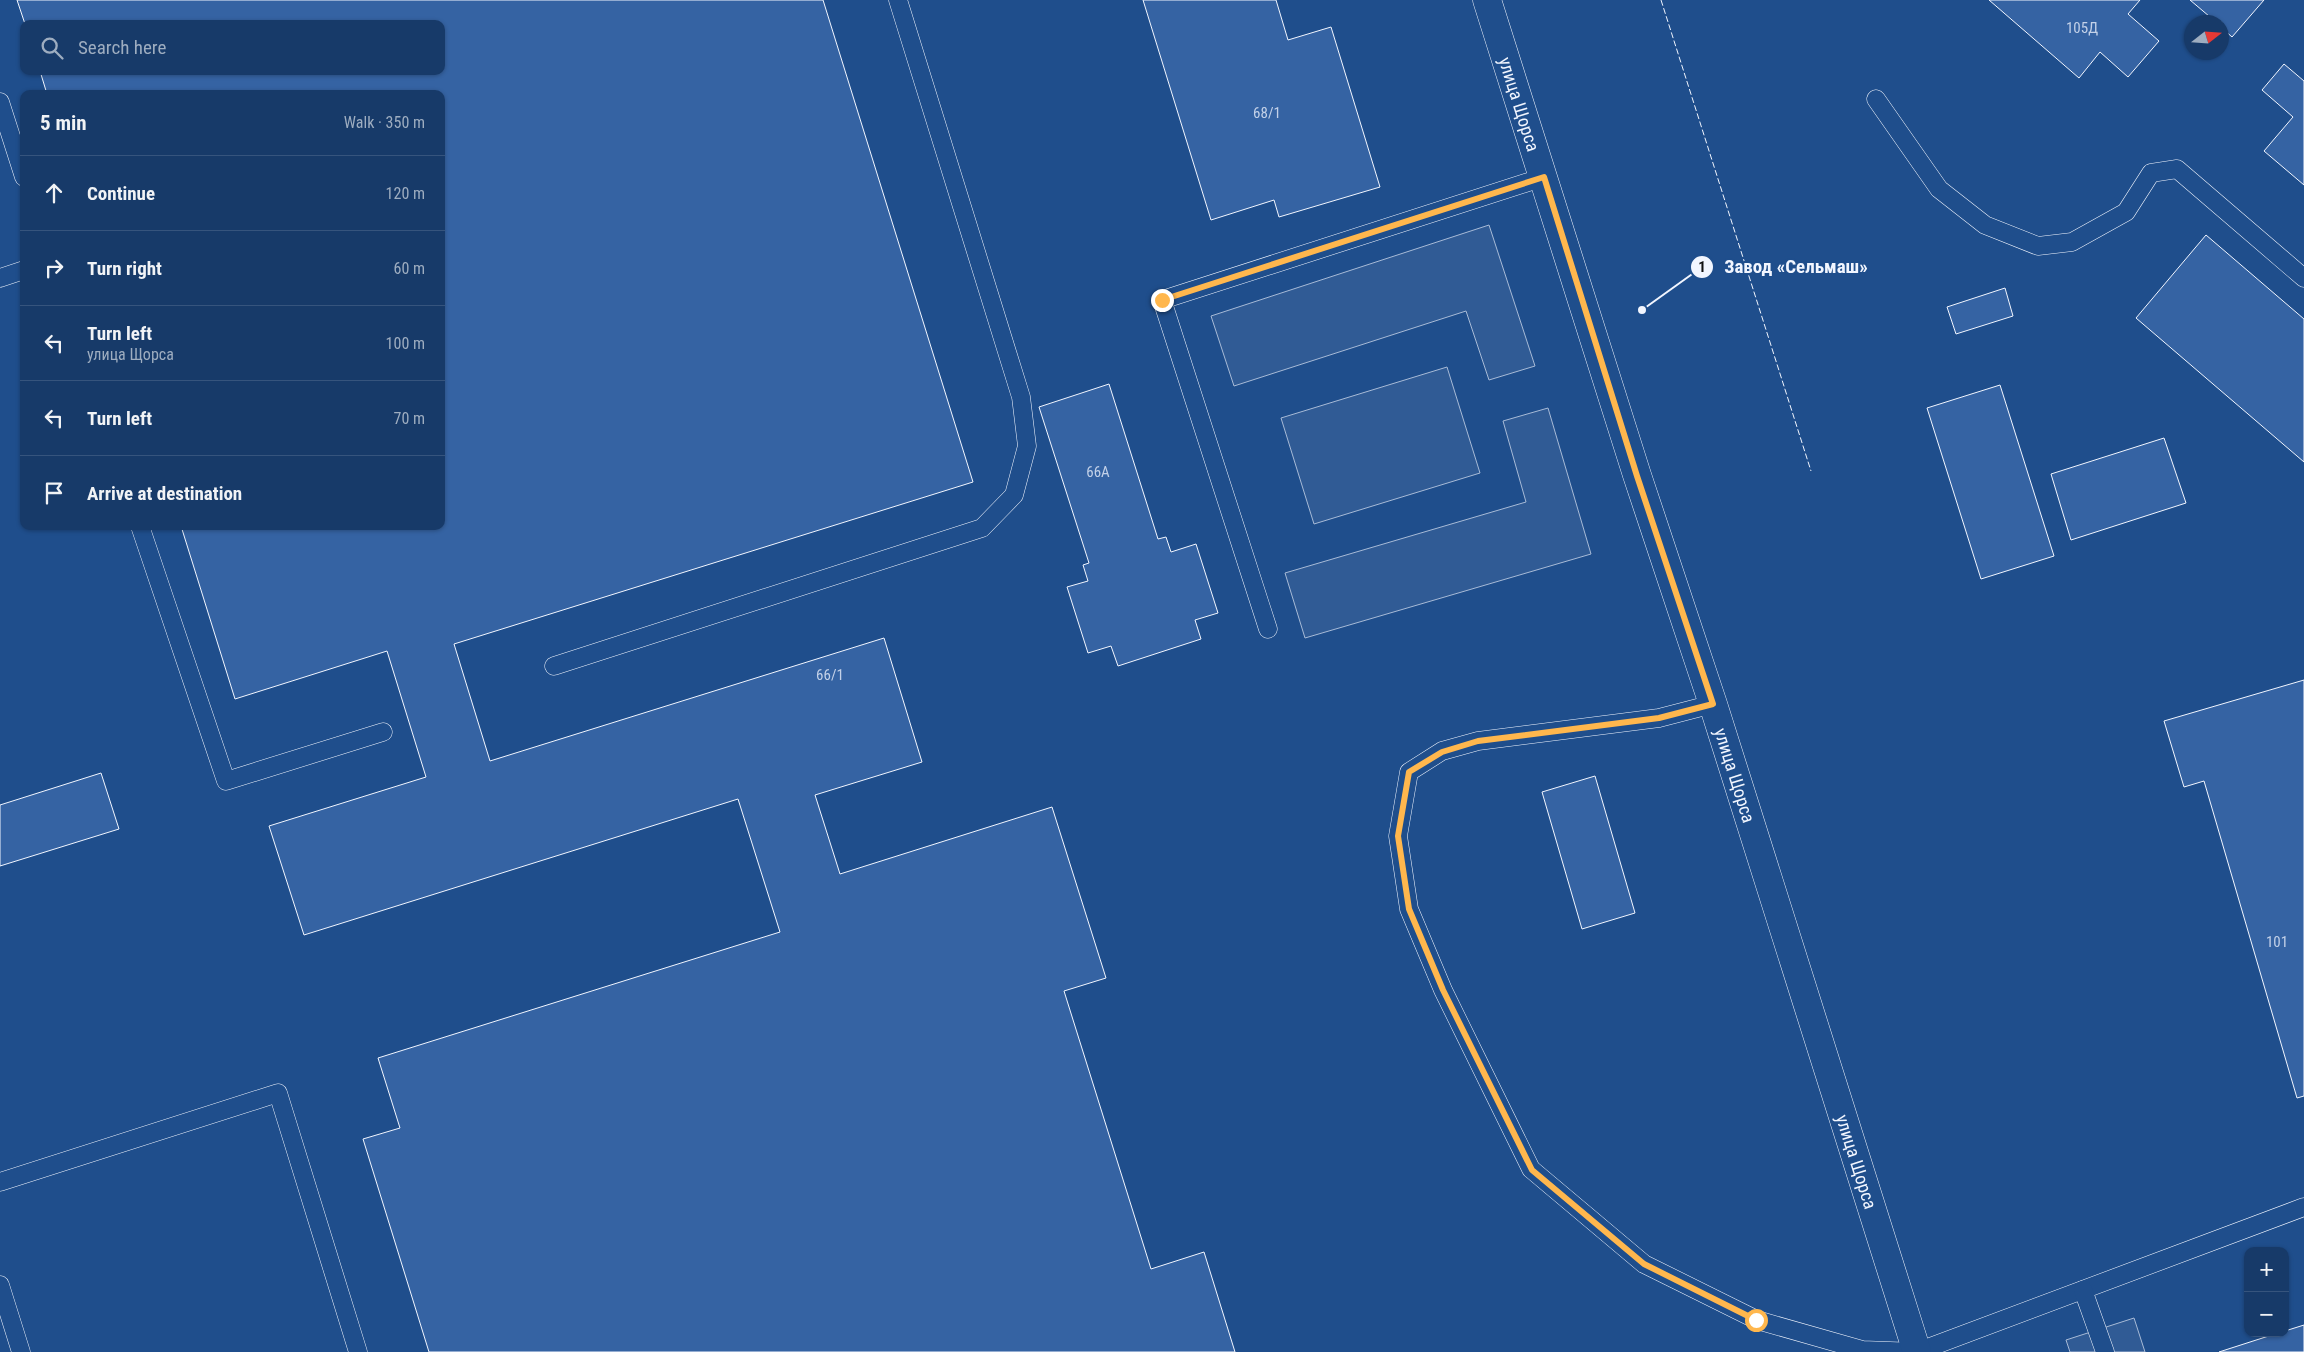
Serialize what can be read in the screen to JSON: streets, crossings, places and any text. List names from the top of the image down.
{
  "streets": {
    "main road": ["улица Щорса"]
  },
  "places": ["Завод «Сельмаш»"],
  "house_numbers": [
    "105Д",
    "68/1",
    "66А",
    "66/1",
    "101"
  ],
  "north": "right",
  "page": {
    "search": "Search here",
    "heading": ["5 min", "Walk · 350 m"],
    "list": [
      ["Continue", "120 m"],
      ["Turn right", "60 m"],
      ["Turn left", "улица Щорса", "100 m"],
      ["Turn left", "70 m"],
      "Arrive at destination"
    ],
    "map_buttons": ["+", "−"]
  }
}
